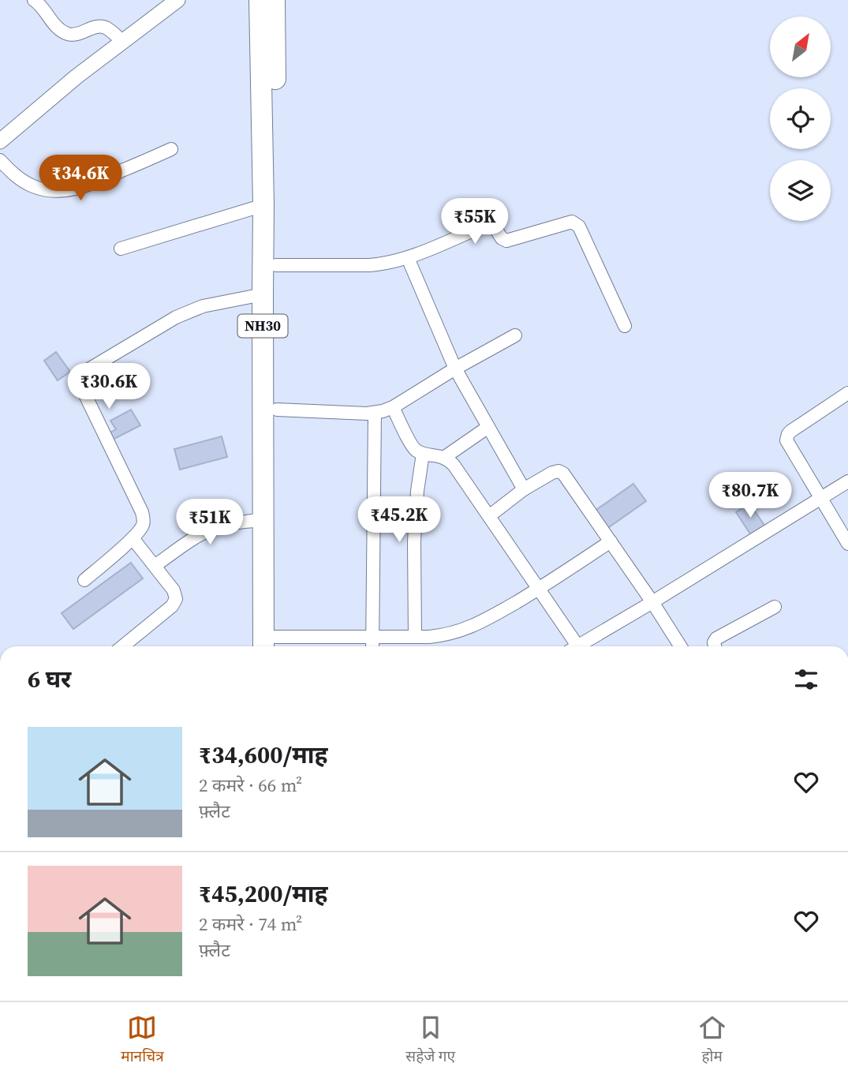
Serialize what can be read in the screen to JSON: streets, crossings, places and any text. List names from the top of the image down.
{
  "streets": {
    "highway": ["NH30"]
  },
  "north": "top right",
  "page": {
    "price": [
      "₹34.6K",
      "₹55K",
      "₹30.6K",
      "₹80.7K",
      "₹45.2K",
      "₹51K"
    ],
    "heading": "6 घर",
    "list": [
      {
        "name": "₹34,600/माह",
        "note": "2 कमरे · 66 m² · फ़्लैट"
      },
      {
        "name": "₹45,200/माह",
        "note": "2 कमरे · 74 m² · फ़्लैट"
      }
    ],
    "tabs": ["मानचित्र", "सहेजे गए", "होम"]
  }
}
